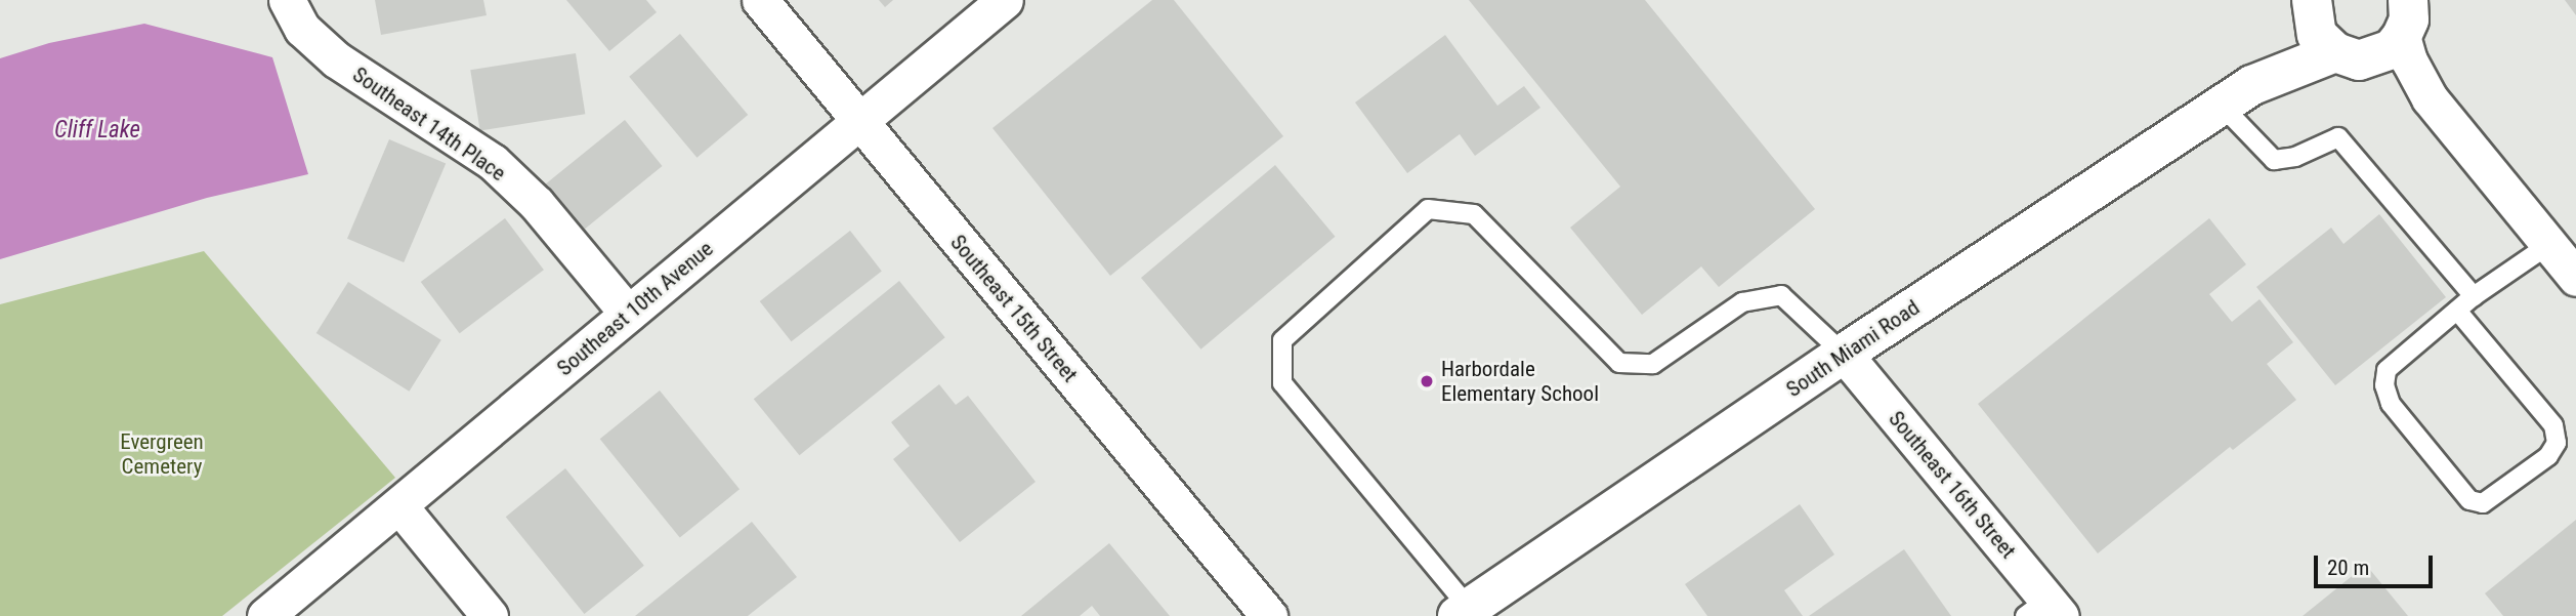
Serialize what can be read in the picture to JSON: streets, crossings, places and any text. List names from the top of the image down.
{
  "streets": {
    "street": [
      "Southeast 14th Place",
      "Southeast 10th Avenue",
      "Southeast 15th Street",
      "South Miami Road",
      "Southeast 16th Street"
    ]
  },
  "crossings": [
    ["Southeast 14th Place", "Southeast 10th Avenue"],
    ["Southeast 10th Avenue", "Southeast 15th Street"],
    ["South Miami Road", "Southeast 16th Street"]
  ],
  "water": ["Cliff Lake"],
  "parks": ["Evergreen Cemetery"],
  "places": ["Harbordale Elementary School"],
  "scale_bar": "20 m"
}
